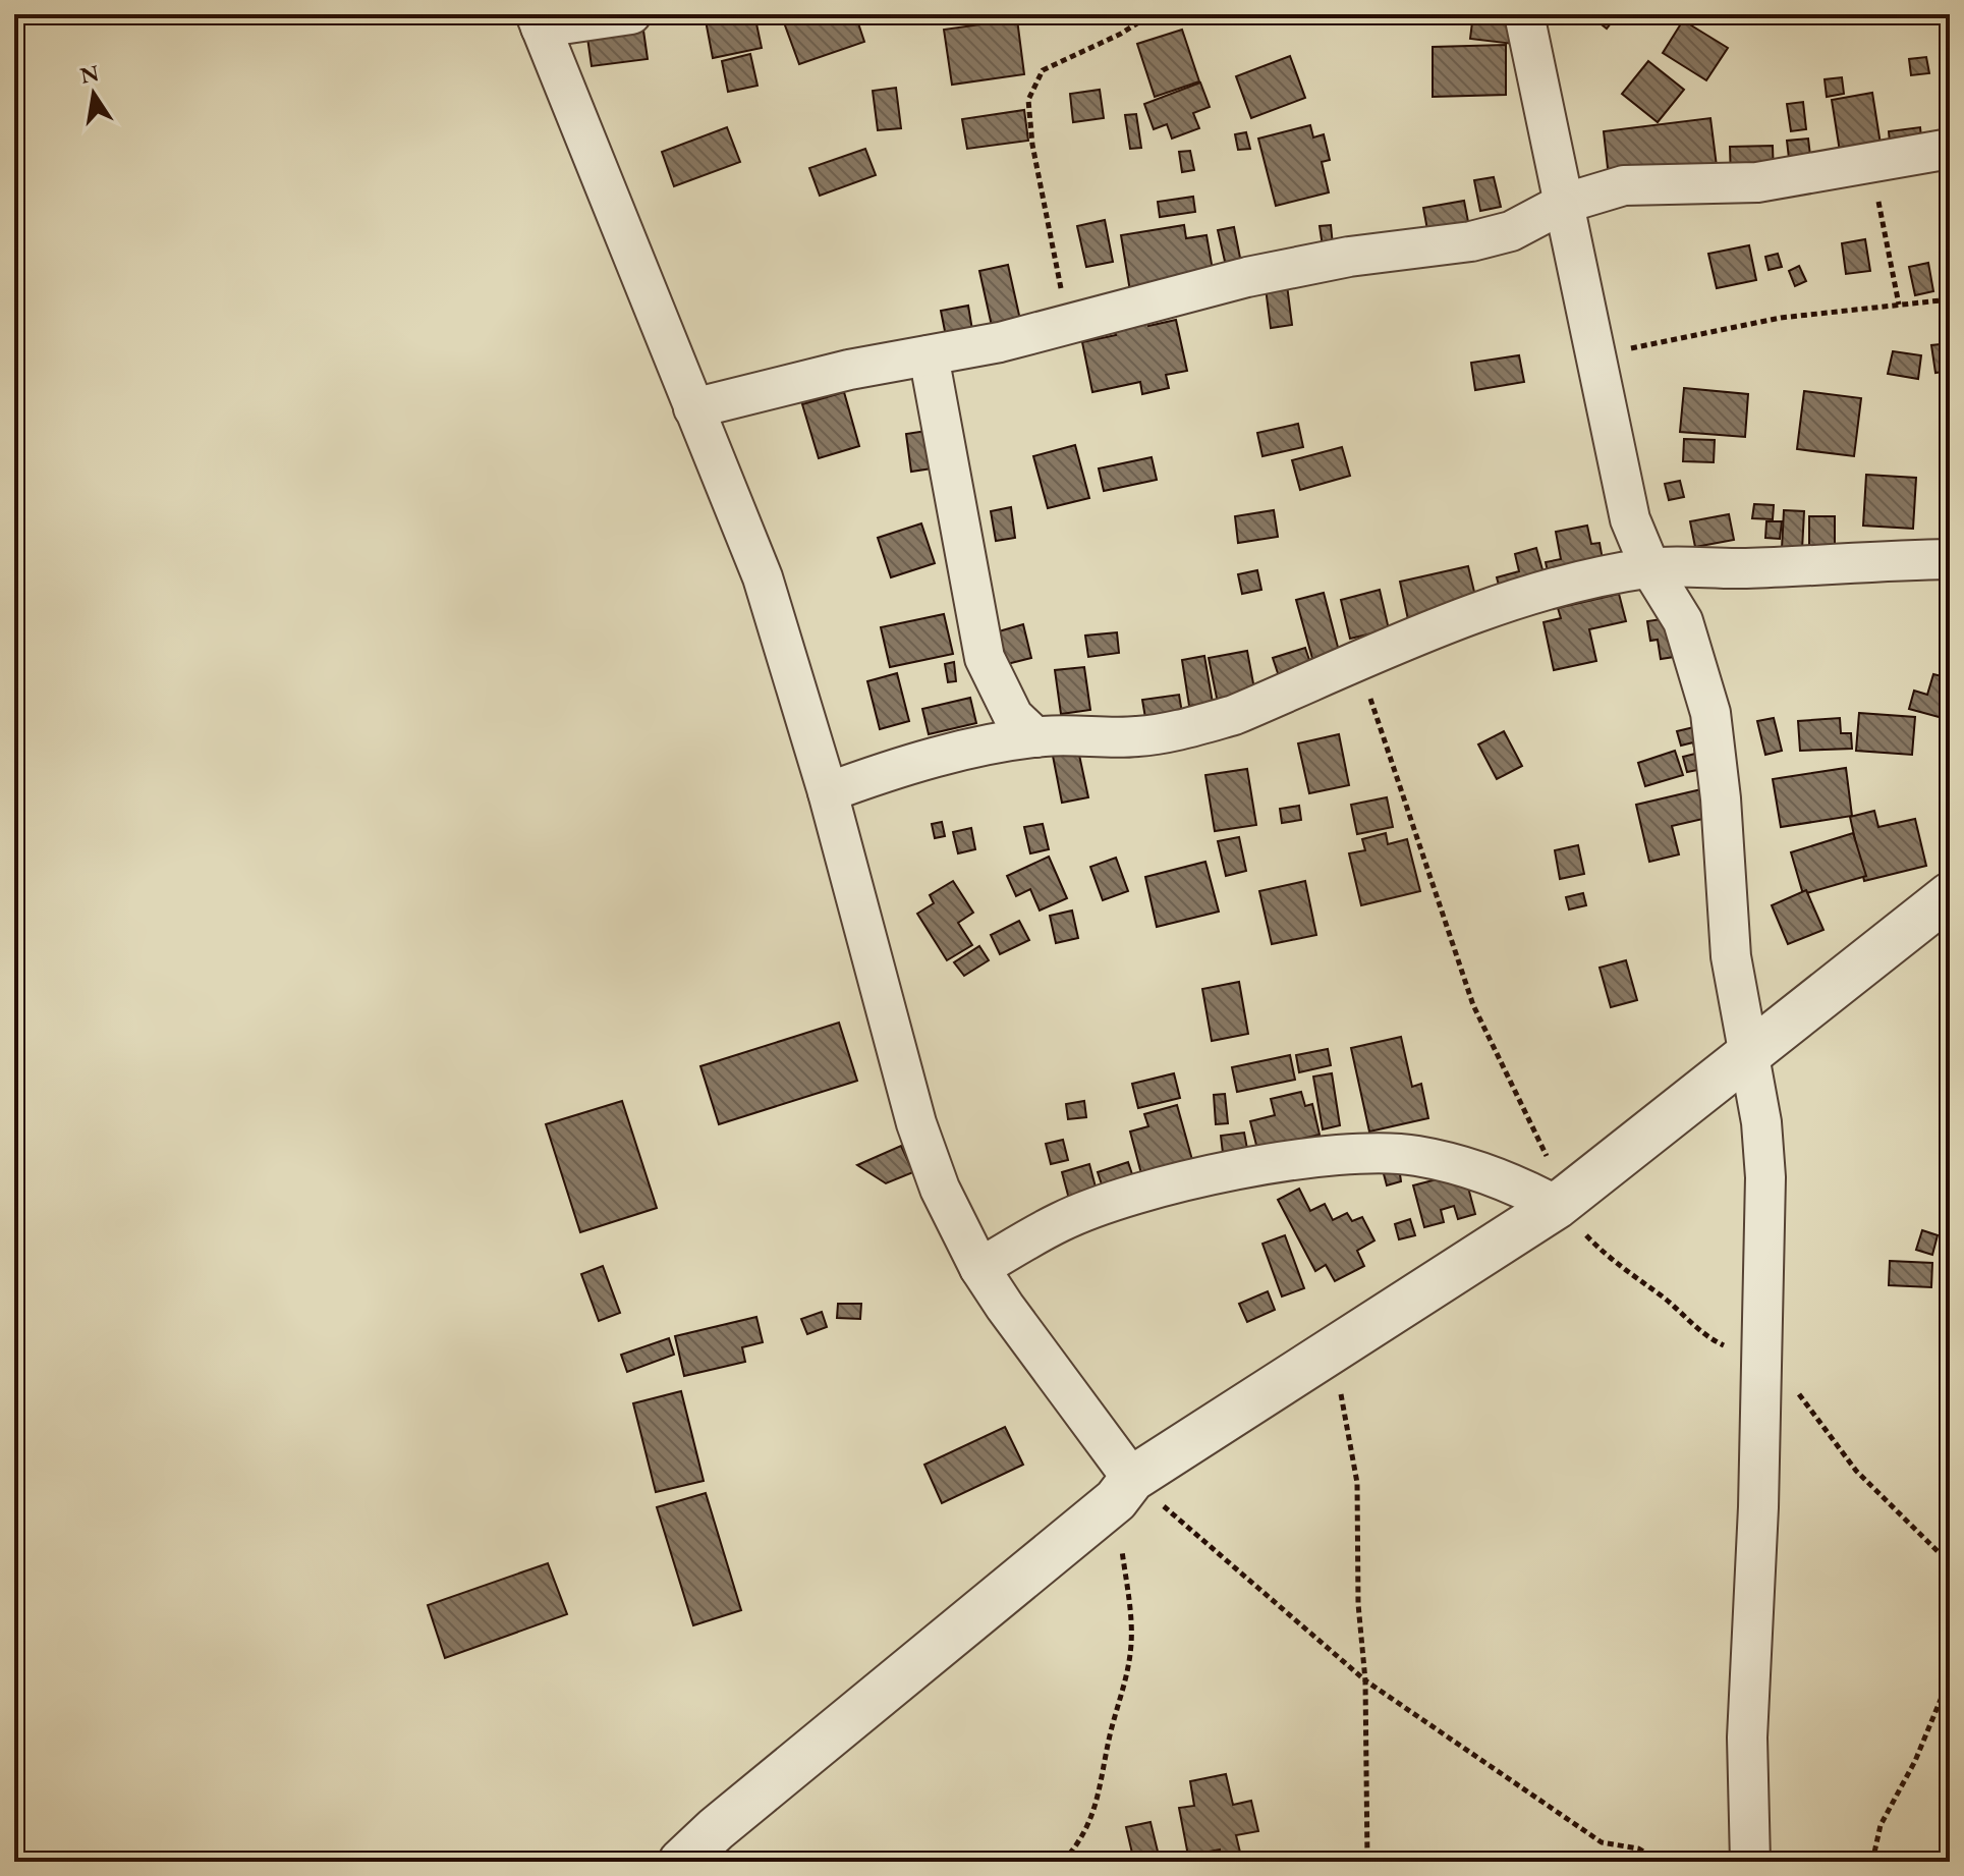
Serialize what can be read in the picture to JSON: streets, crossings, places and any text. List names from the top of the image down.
{
  "north": "top"
}
